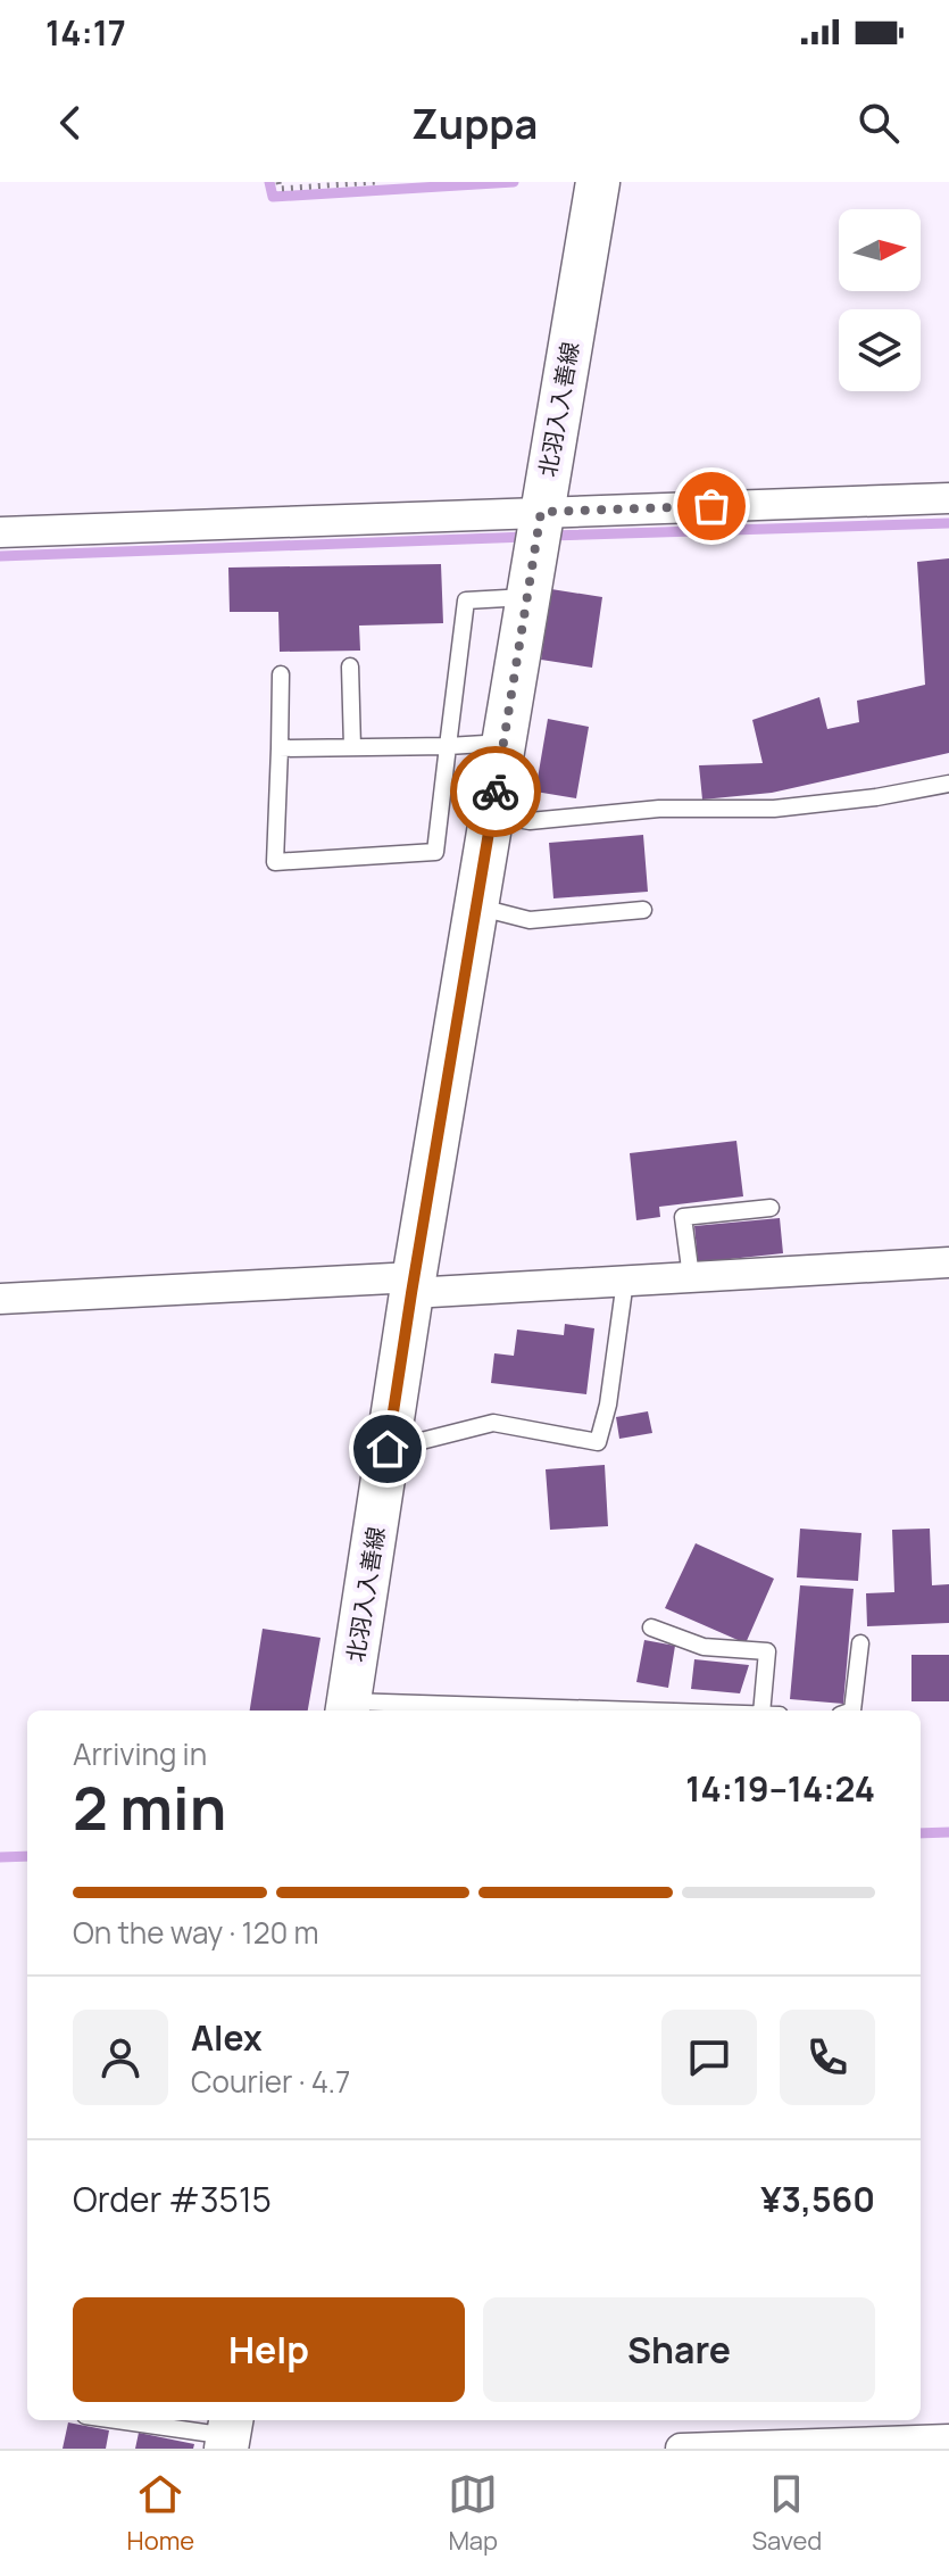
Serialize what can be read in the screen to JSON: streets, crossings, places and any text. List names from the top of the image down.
{
  "streets": {
    "main road": ["北羽入入善線"]
  },
  "north": "right",
  "page": {
    "status": "14:17",
    "header": "Zuppa",
    "heading": ["2 min", "Arriving in", "14:19–14:24"],
    "panel": [
      "Alex",
      "Courier · 4.7",
      "Order #3515",
      "¥3,560"
    ],
    "bar": "On the way · 120 m",
    "buttons": ["Help", "Share"],
    "tabs": ["Home", "Map", "Saved"]
  }
}
